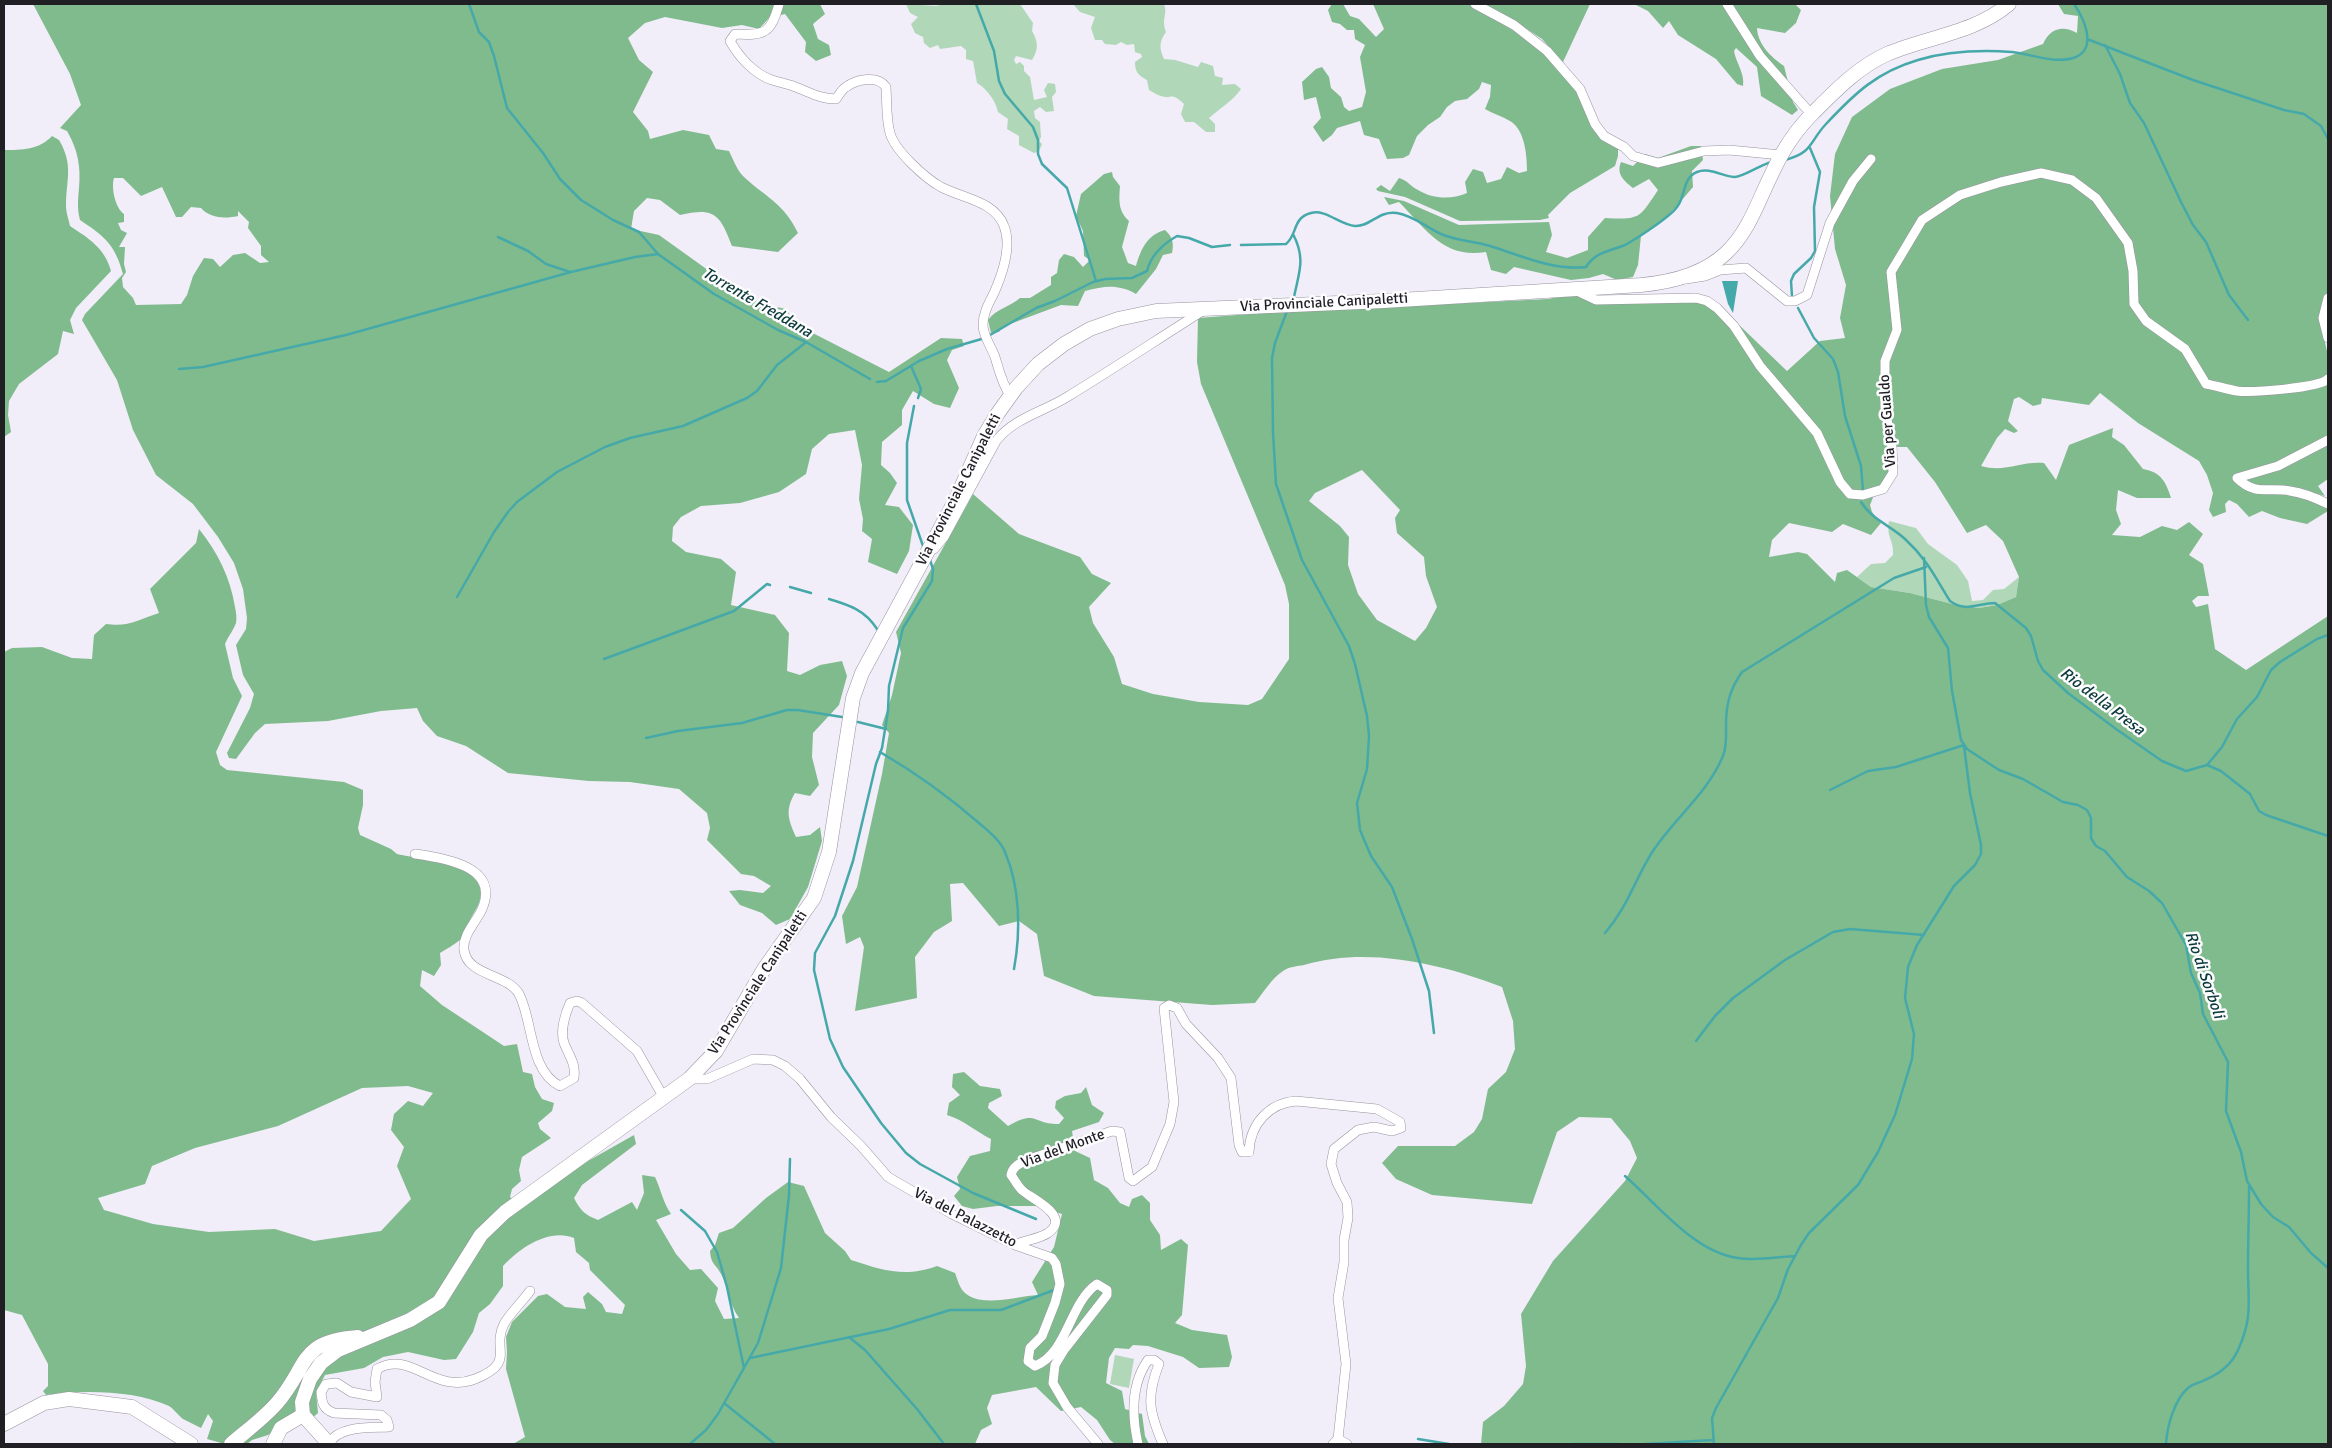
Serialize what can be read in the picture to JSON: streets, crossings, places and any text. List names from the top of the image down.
{
  "streets": {
    "main road": ["Via Provinciale Canipaletti"],
    "street": ["Via per Gualdo", "Via del Monte", "Via del Palazzetto"]
  },
  "crossings": [
    ["Via Provinciale Canipaletti", "Via per Gualdo"],
    ["Via Provinciale Canipaletti", "Via del Palazzetto"],
    ["Via del Monte", "Via del Palazzetto"]
  ],
  "water": ["Torrente Freddana", "Rio della Presa", "Rio di Sorboli"]
}
